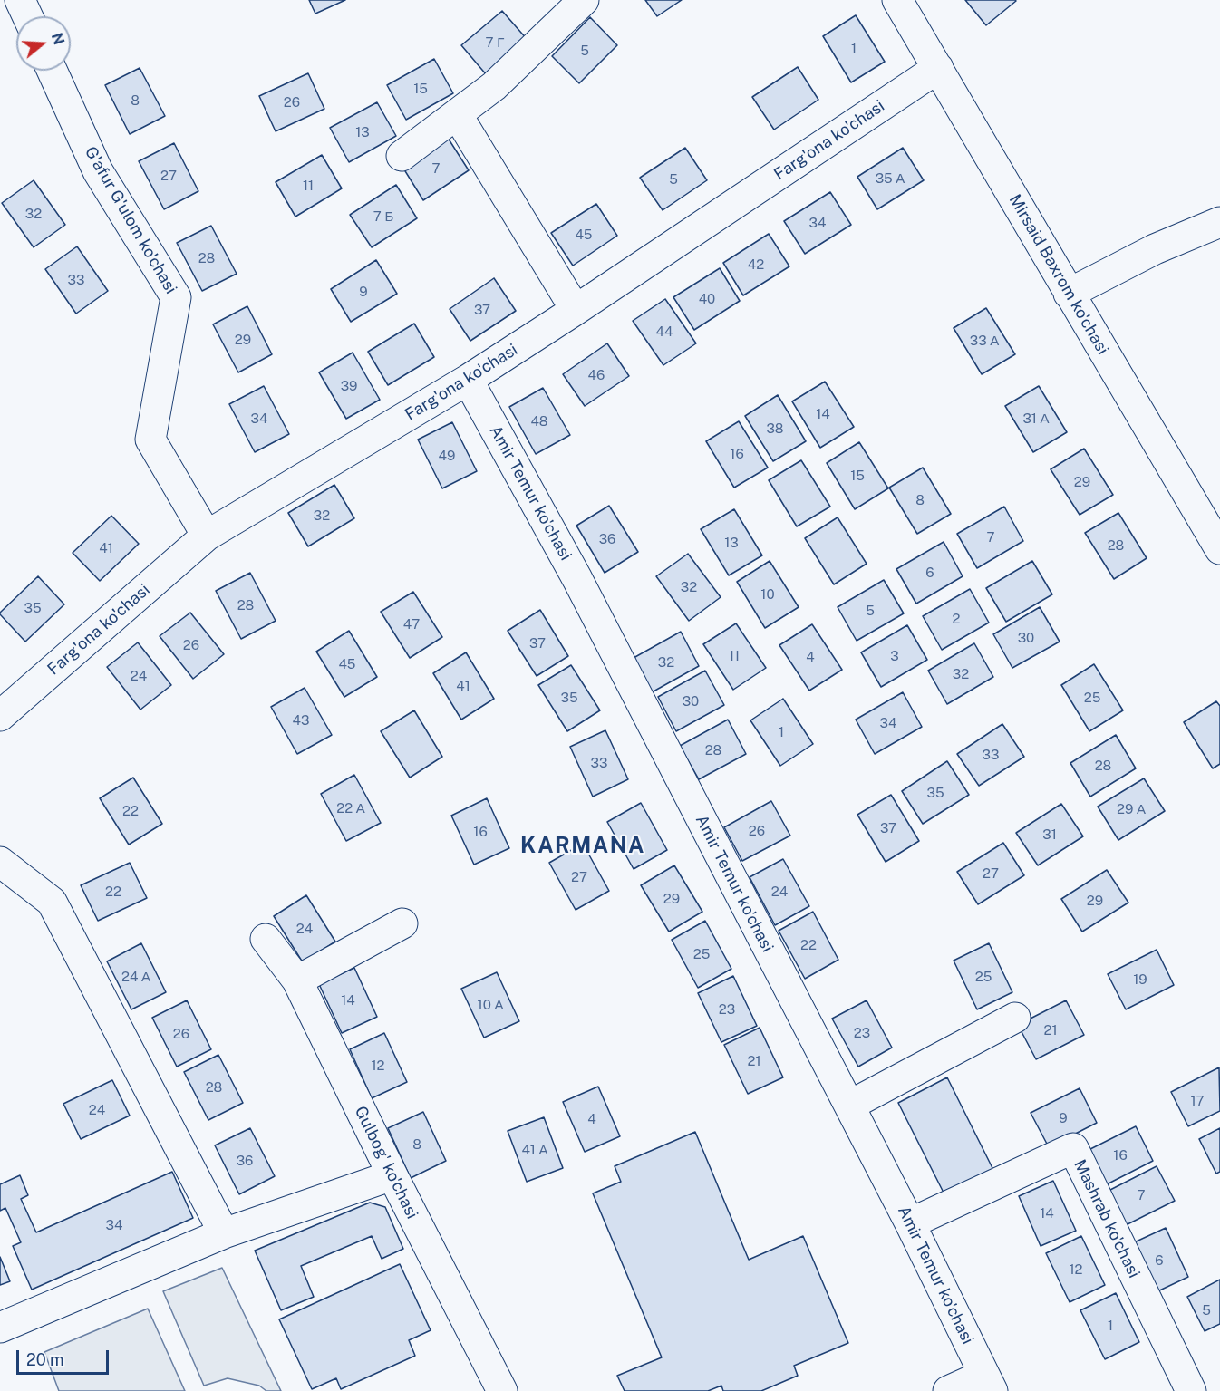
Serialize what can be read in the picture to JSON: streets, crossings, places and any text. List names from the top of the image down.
{
  "streets": {
    "street": [
      "Farg'ona ko'chasi",
      "G'afur G'ulom ko'chasi",
      "Mirsaid Baxrom ko'chasi",
      "Amir Temur ko'chasi",
      "Gulbog' ko'chasi",
      "Mashrab ko'chasi"
    ]
  },
  "crossings": [
    ["Farg'ona ko'chasi", "G'afur G'ulom ko'chasi"],
    ["Farg'ona ko'chasi", "Mirsaid Baxrom ko'chasi"],
    ["Farg'ona ko'chasi", "Amir Temur ko'chasi"],
    ["Amir Temur ko'chasi", "Mashrab ko'chasi"]
  ],
  "districts": ["KARMANA"],
  "house_numbers": [
    "7 Г",
    "1",
    "5",
    "15",
    "8",
    "26",
    "13",
    "7",
    "27",
    "35 А",
    "5",
    "11",
    "32",
    "7 Б",
    "34",
    "45",
    "28",
    "42",
    "33",
    "9",
    "40",
    "37",
    "44",
    "29",
    "33 А",
    "46",
    "39",
    "14",
    "34",
    "31 А",
    "48",
    "38",
    "16",
    "49",
    "15",
    "29",
    "8",
    "32",
    "7",
    "36",
    "13",
    "28",
    "41",
    "6",
    "32",
    "10",
    "28",
    "35",
    "5",
    "2",
    "47",
    "30",
    "37",
    "26",
    "11",
    "3",
    "4",
    "32",
    "45",
    "32",
    "24",
    "41",
    "35",
    "25",
    "30",
    "43",
    "34",
    "1",
    "28",
    "33",
    "33",
    "28",
    "35",
    "22 А",
    "29 А",
    "22",
    "37",
    "26",
    "16",
    "31",
    "27",
    "27",
    "22",
    "24",
    "29",
    "29",
    "24",
    "22",
    "25",
    "24 А",
    "25",
    "19",
    "14",
    "10 А",
    "23",
    "21",
    "23",
    "26",
    "21",
    "12",
    "28",
    "17",
    "24",
    "9",
    "4",
    "8",
    "41 А",
    "16",
    "36",
    "7",
    "14",
    "34",
    "6",
    "12",
    "5",
    "1"
  ],
  "scale_bar": "20 m",
  "north": "right"
}
